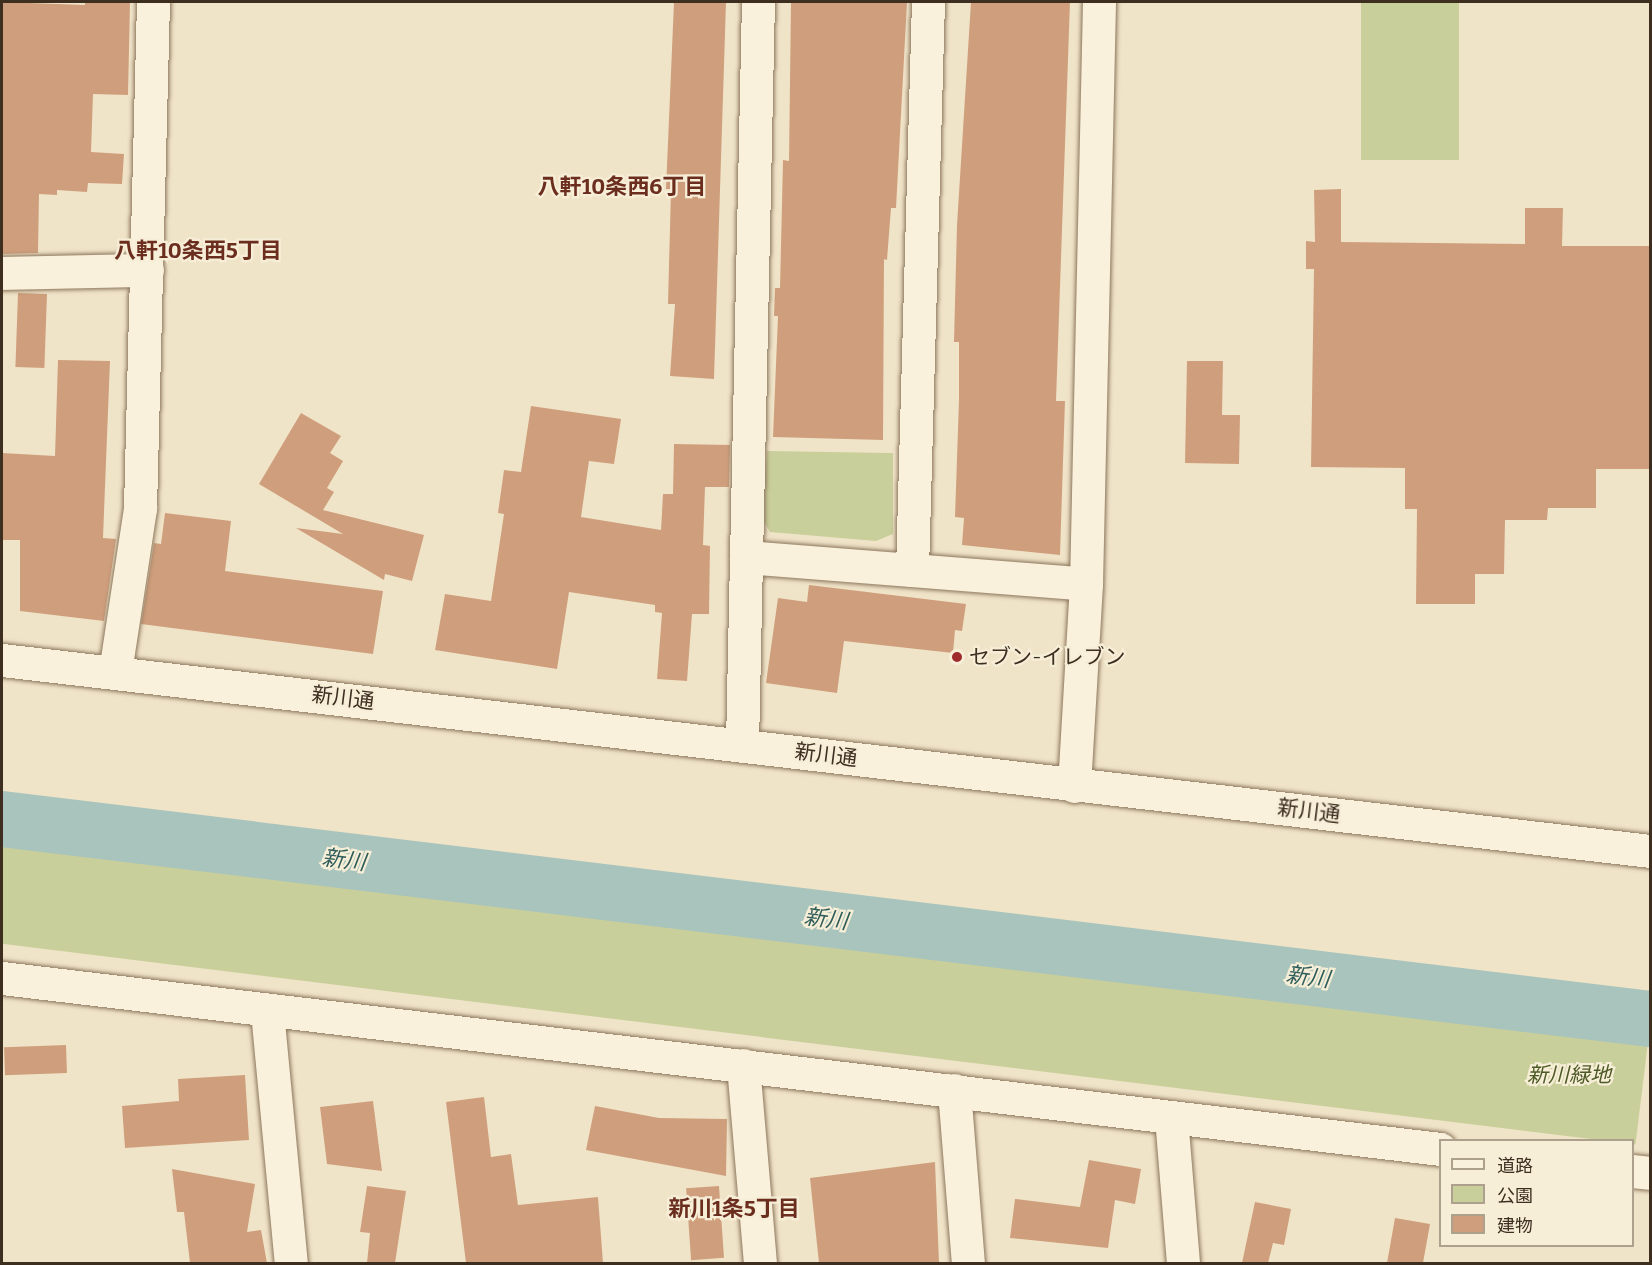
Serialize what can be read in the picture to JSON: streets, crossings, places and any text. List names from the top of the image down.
{
  "streets": {
    "street": ["新川通"]
  },
  "districts": ["八軒10条西6丁目", "八軒10条西5丁目", "新川1条5丁目"],
  "water": ["新川"],
  "parks": ["新川緑地"],
  "places": ["セブン-イレブン"],
  "legend": ["道路", "公園", "建物"]
}
